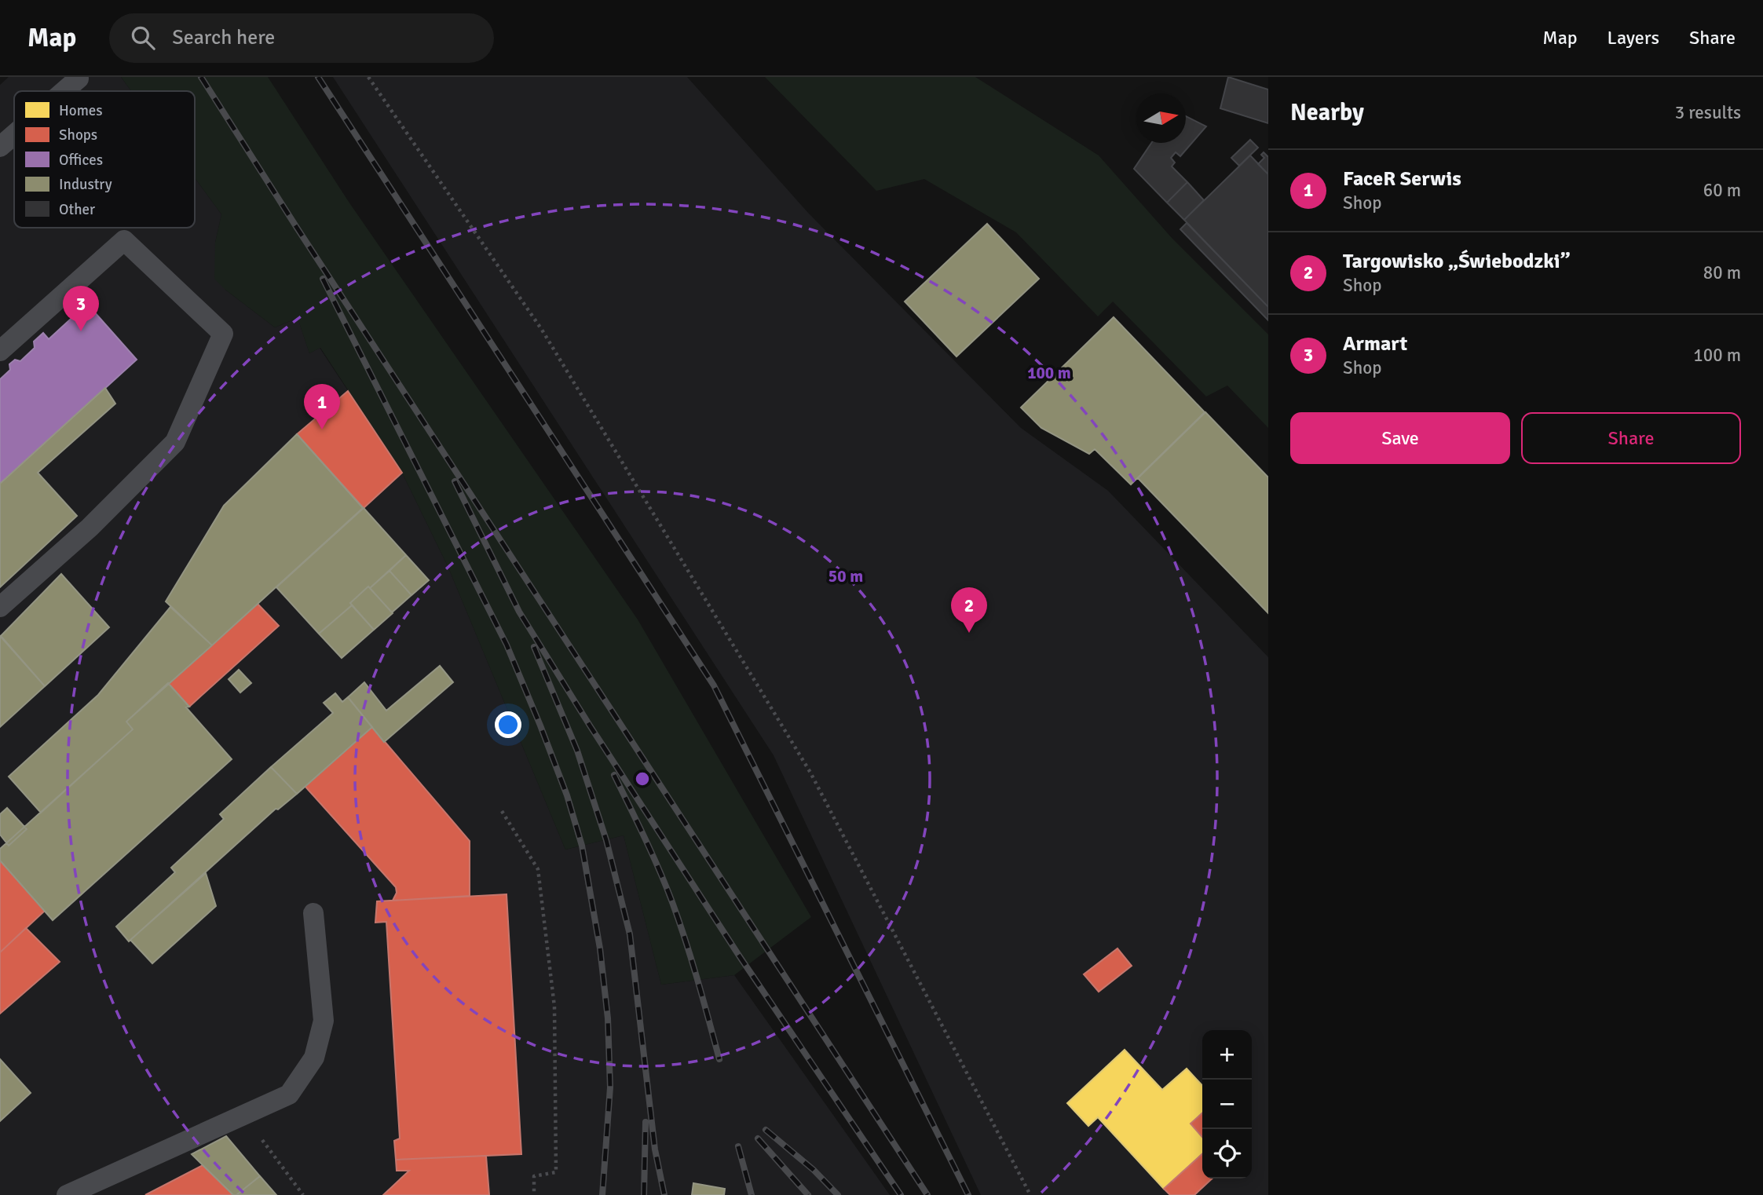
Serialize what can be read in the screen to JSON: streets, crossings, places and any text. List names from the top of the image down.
{
  "legend": [
    "Homes",
    "Shops",
    "Offices",
    "Industry",
    "Other"
  ],
  "north": "right",
  "page": {
    "header": "Map",
    "search": "Search here",
    "nav": ["Map", "Layers", "Share"],
    "heading": ["Nearby", "3 results"],
    "list": [
      {
        "mark": "1",
        "name": "FaceR Serwis",
        "note": "Shop",
        "value": "60 m"
      },
      {
        "mark": "2",
        "name": "Targowisko „Świebodzki”",
        "note": "Shop",
        "value": "80 m"
      },
      {
        "mark": "3",
        "name": "Armart",
        "note": "Shop",
        "value": "100 m"
      }
    ],
    "pins": ["3", "1", "2"],
    "buttons": ["Save", "Share"],
    "map_buttons": ["+", "−"]
  },
  "rings": ["100 m", "50 m"]
}
